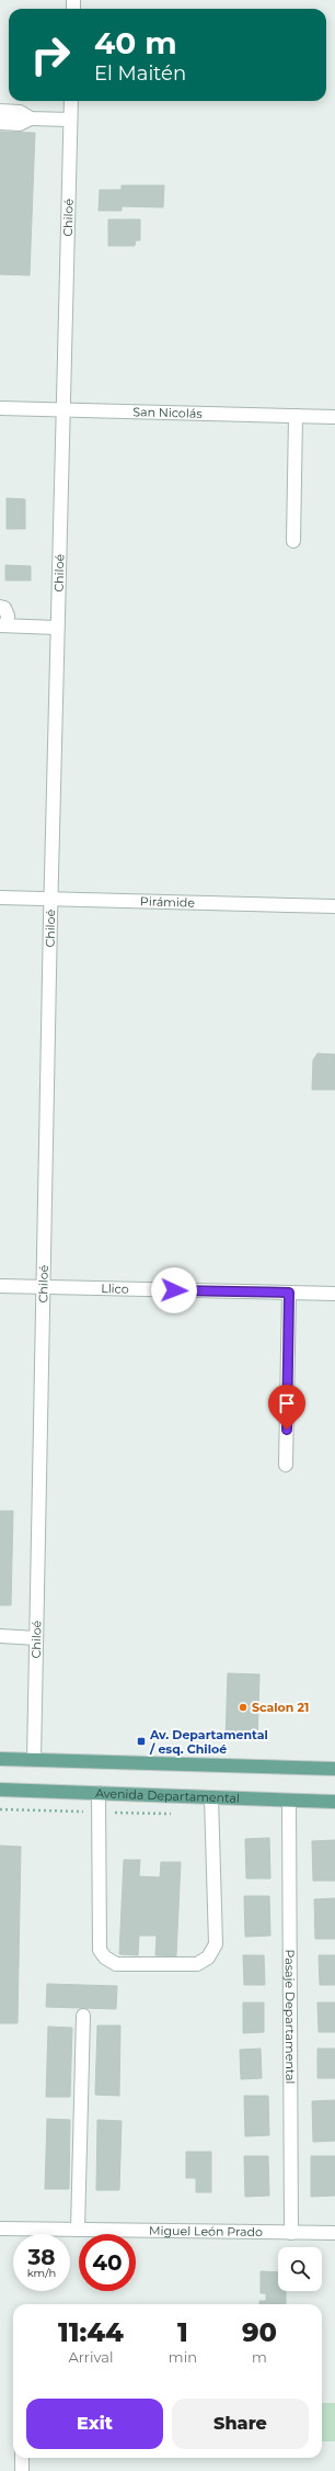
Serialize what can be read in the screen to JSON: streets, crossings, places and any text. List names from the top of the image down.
{
  "streets": {
    "main road": ["Avenida Departamental"],
    "street": [
      "Chiloé",
      "San Nicolás",
      "Pirámide",
      "Llico",
      "Pasaje Departamental",
      "Miguel León Prado"
    ]
  },
  "crossings": [
    ["Chiloé", "San Nicolás"],
    ["Chiloé", "Pirámide"],
    ["Chiloé", "Llico"],
    ["Avenida Departamental", "Pasaje Departamental"],
    ["Pasaje Departamental", "Miguel León Prado"]
  ],
  "places": {
    "other": ["Scalon 21"],
    "transit": ["Av. Departamental / esq. Chiloé"]
  },
  "page": {
    "turn": ["40 m", "El Maitén"],
    "speed": "38 km/h",
    "limit": "40",
    "eta": [
      "11:44",
      "Arrival",
      "1",
      "min",
      "90",
      "m"
    ],
    "buttons": ["Exit", "Share"]
  }
}
